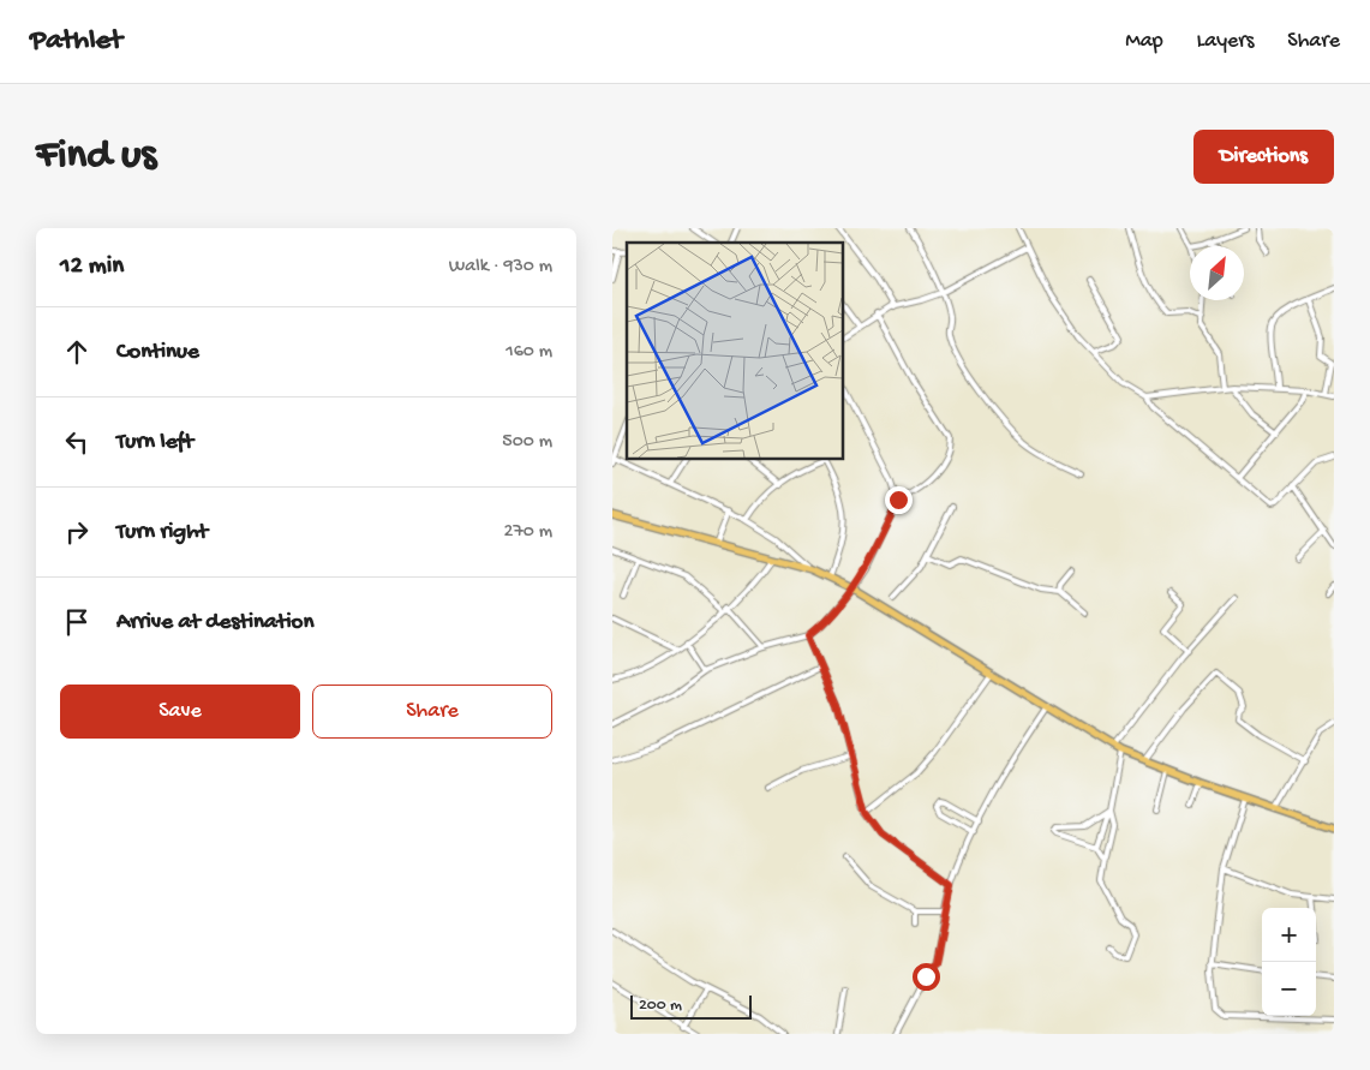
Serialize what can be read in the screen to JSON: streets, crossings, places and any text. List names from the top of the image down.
{
  "scale_bar": "200 m",
  "north": "top right",
  "page": {
    "header": "Pathlet",
    "nav": ["Map", "Layers", "Share"],
    "buttons": [
      "Directions",
      ["Save", "Share"]
    ],
    "title": "Find us",
    "heading": ["12 min", "Walk · 930 m"],
    "list": [
      ["Continue", "160 m"],
      ["Turn left", "500 m"],
      ["Turn right", "270 m"],
      "Arrive at destination"
    ],
    "map_buttons": ["+", "−"],
    "scale": "200 m"
  }
}
